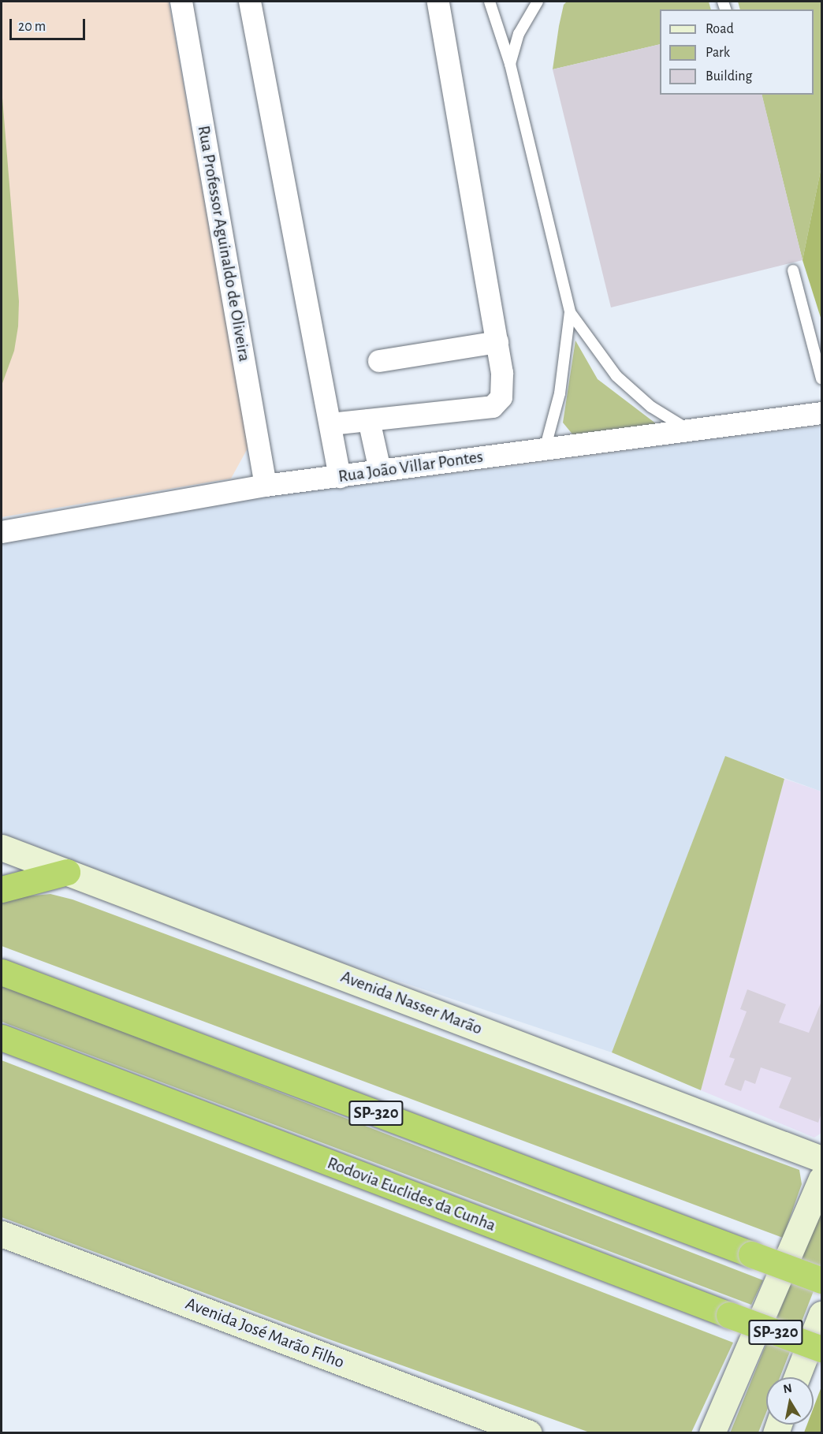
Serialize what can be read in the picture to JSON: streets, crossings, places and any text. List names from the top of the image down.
{
  "streets": {
    "highway": ["SP-320", "Rodovia Euclides da Cunha"],
    "main road": ["Avenida Nasser Marão", "Avenida José Marão Filho"],
    "street": ["Rua Professor Aguinaldo de Oliveira", "Rua João Villar Pontes"]
  },
  "crossings": [
    ["Rua Professor Aguinaldo de Oliveira", "Rua João Villar Pontes"]
  ],
  "legend": ["Road", "Park", "Building"],
  "scale_bar": "20 m",
  "north": "top"
}
